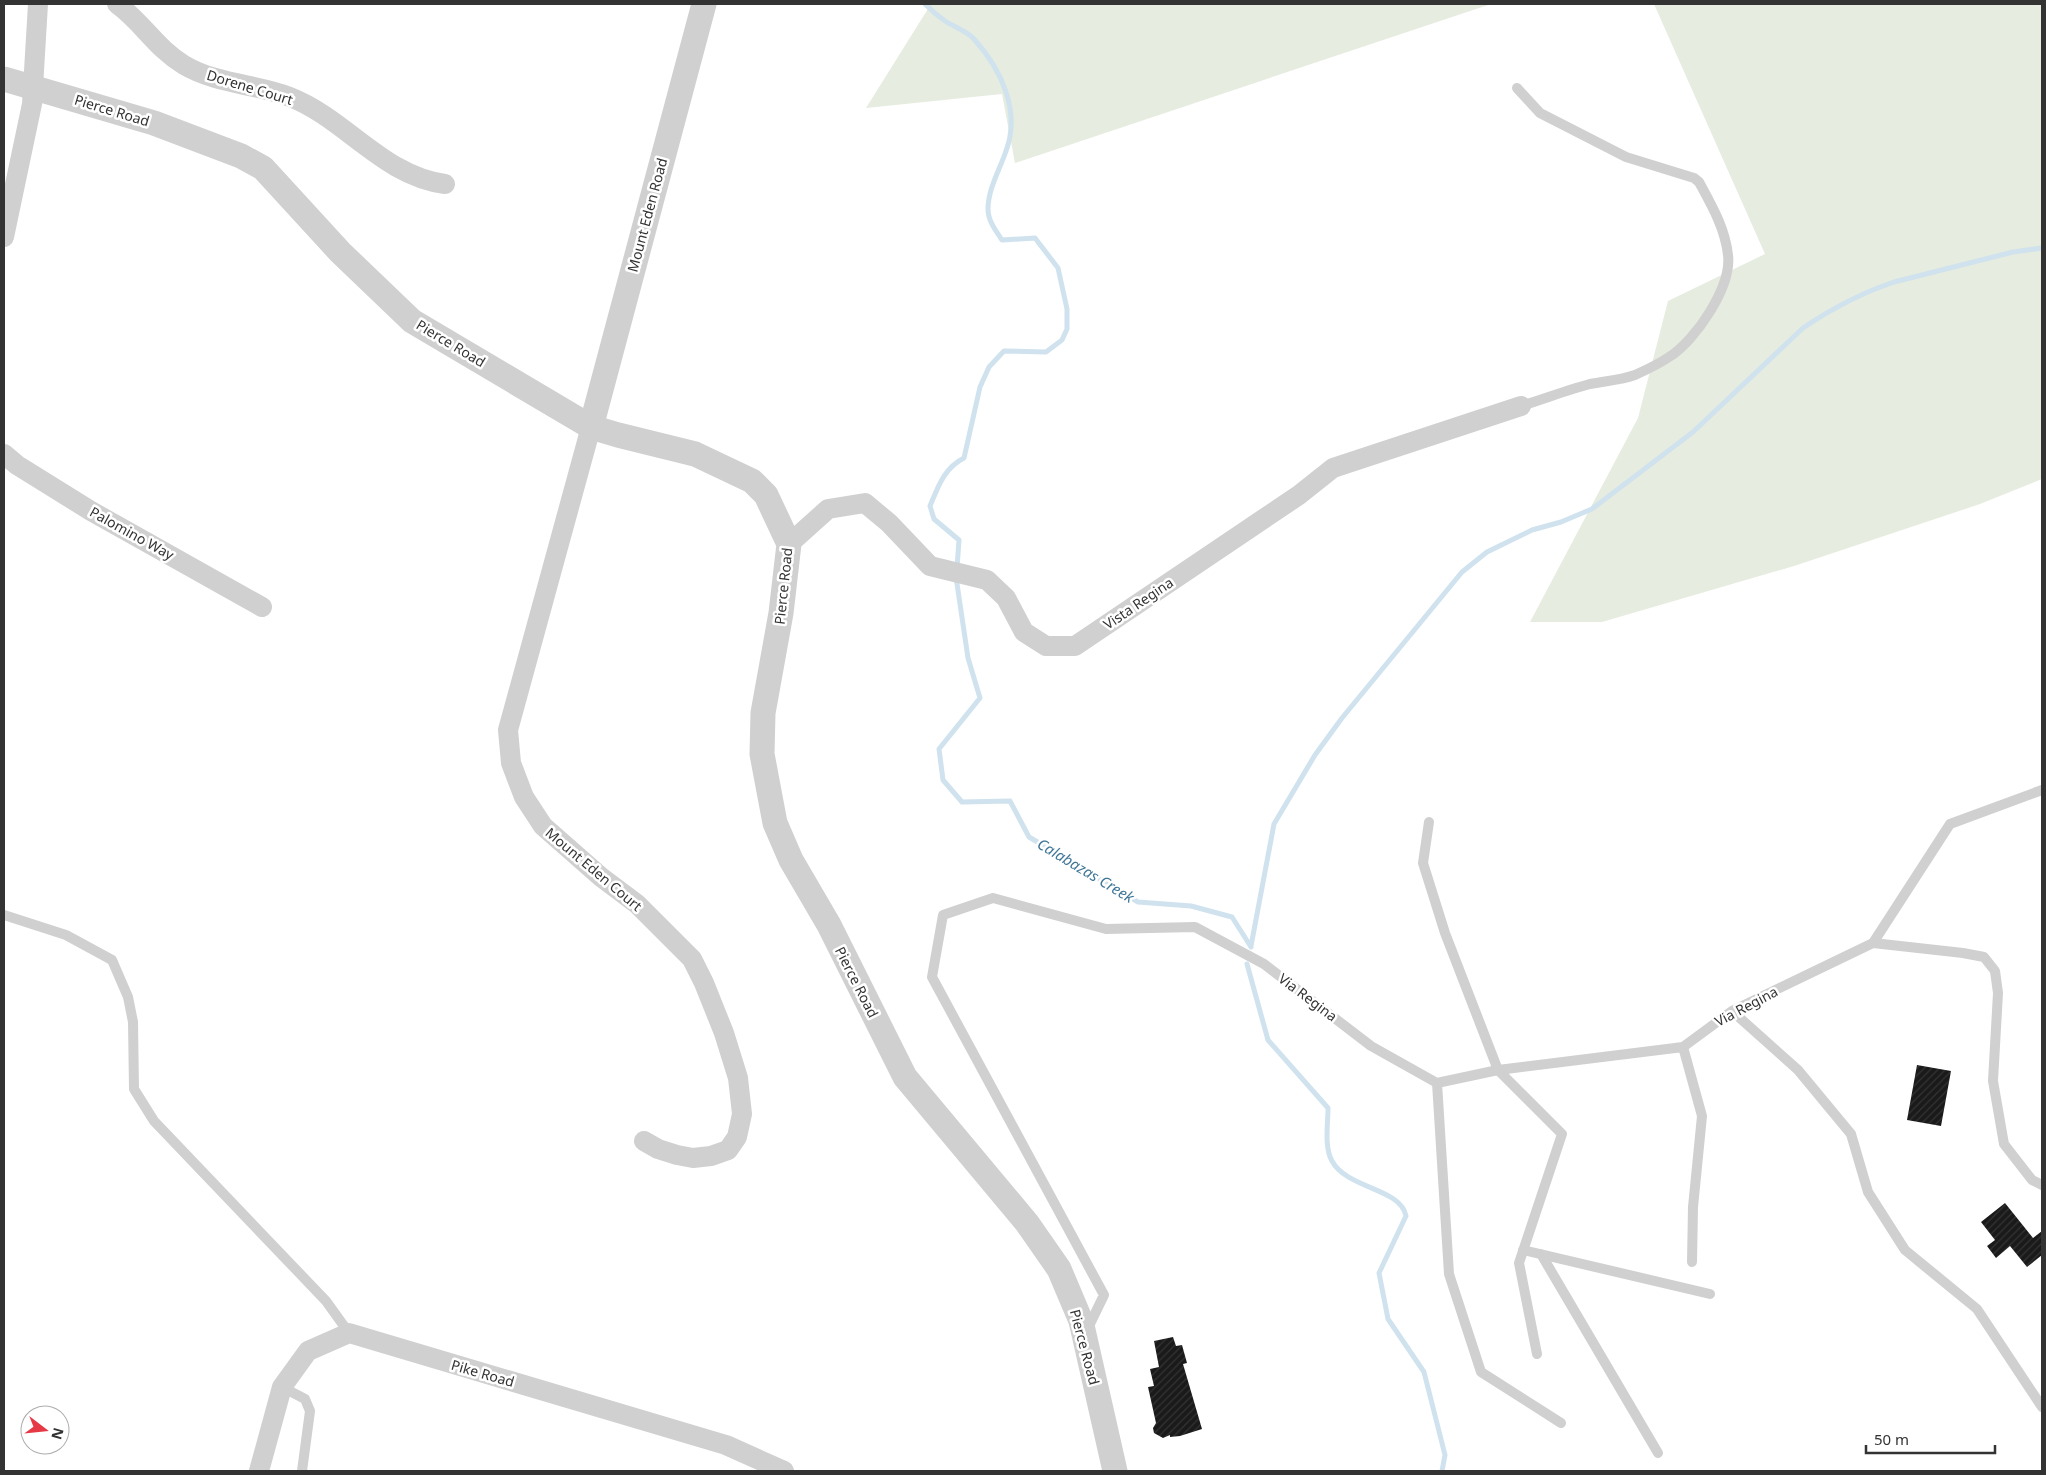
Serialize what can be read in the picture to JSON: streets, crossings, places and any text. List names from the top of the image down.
{
  "streets": {
    "street": [
      "Dorene Court",
      "Pierce Road",
      "Mount Eden Road",
      "Palomino Way",
      "Vista Regina",
      "Mount Eden Court",
      "Pike Road"
    ],
    "lane": ["Via Regina"]
  },
  "crossings": [
    ["Pierce Road", "Mount Eden Road"],
    ["Pierce Road", "Vista Regina"],
    ["Pierce Road", "Mount Eden Court"],
    ["Pierce Road", "Via Regina"],
    ["Mount Eden Road", "Mount Eden Court"]
  ],
  "water": ["Calabazas Creek"],
  "scale_bar": "50 m",
  "north": "right"
}
